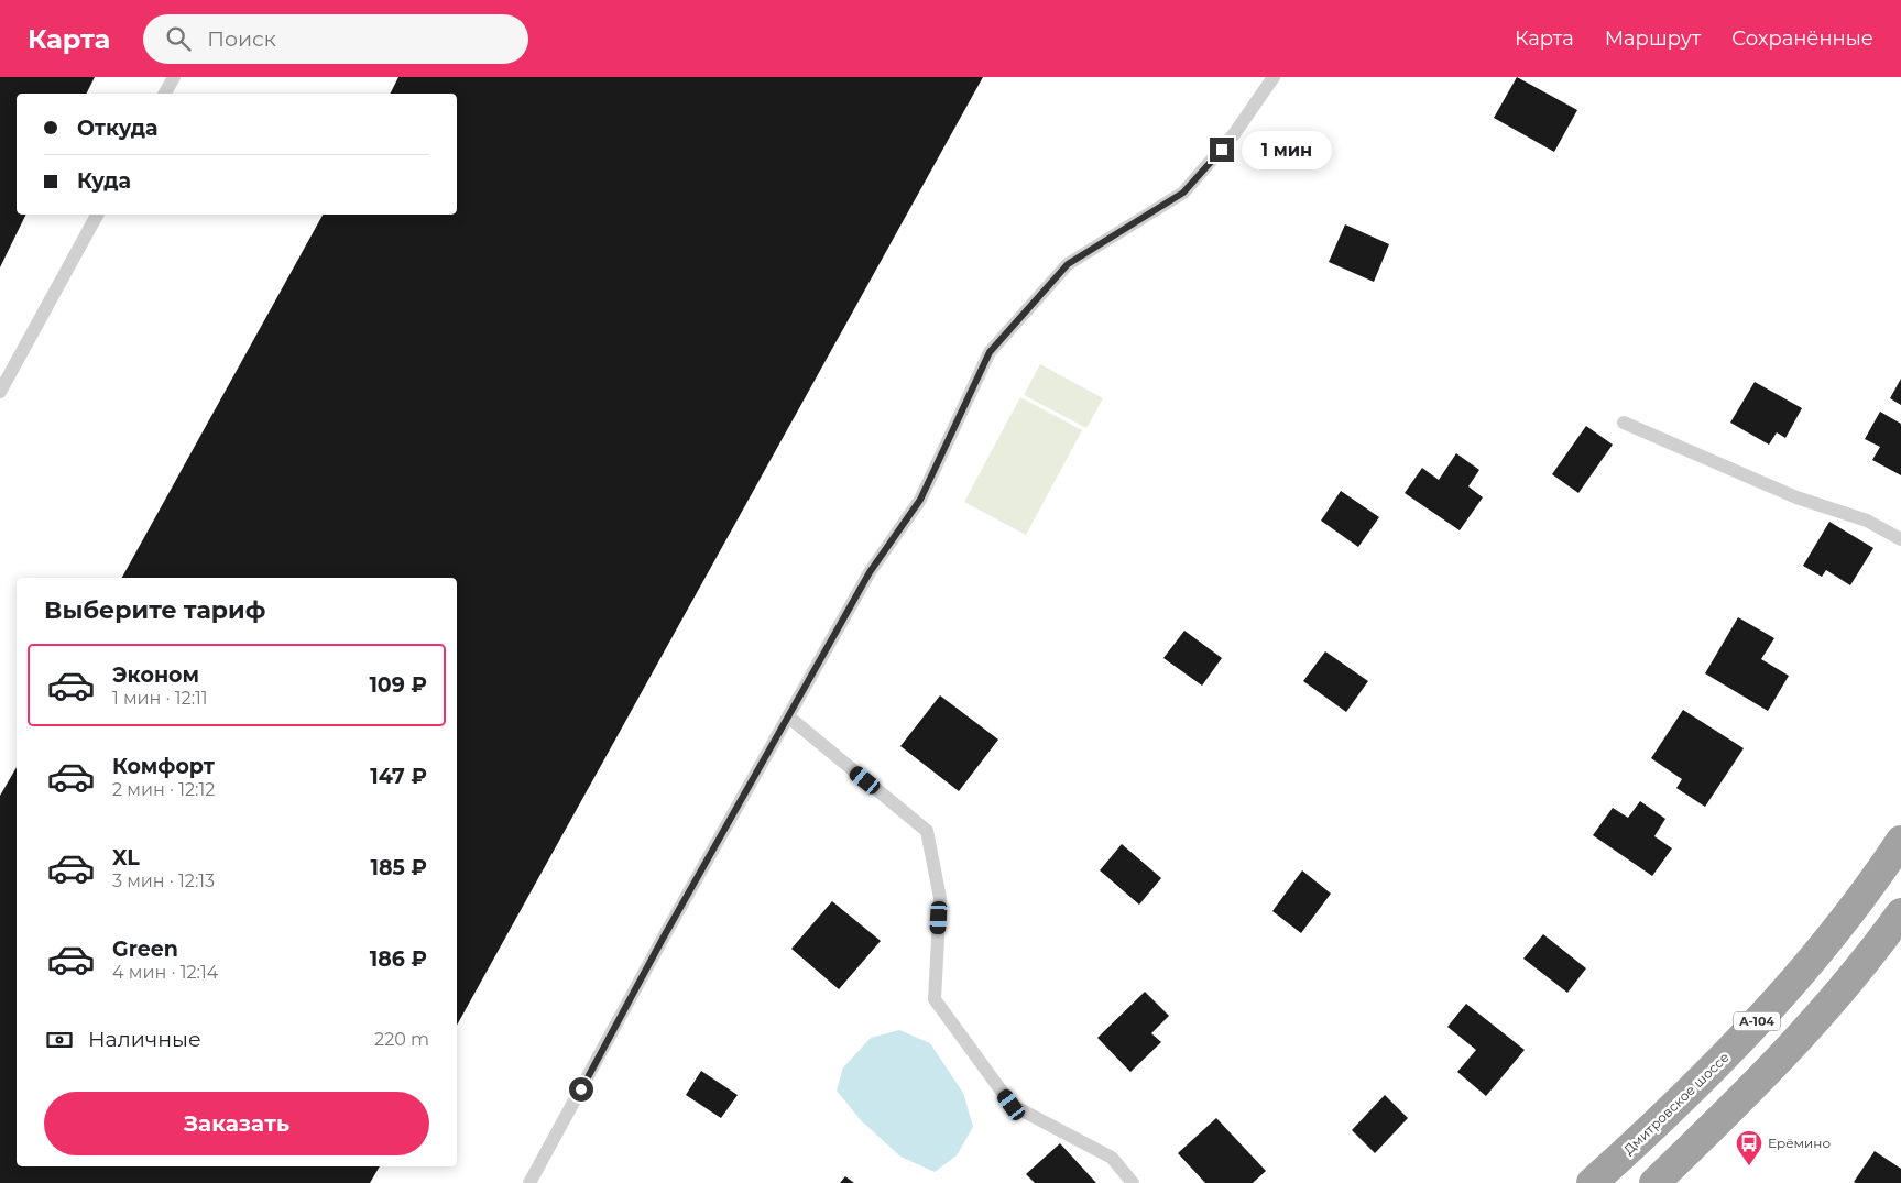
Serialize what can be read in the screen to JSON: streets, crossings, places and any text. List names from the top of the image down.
{
  "streets": {
    "highway": ["А-104", "Дмитровское шоссе"]
  },
  "places": {
    "bus stop": ["Ерёмино"]
  },
  "page": {
    "header": "Карта",
    "search": "Поиск",
    "nav": ["Карта", "Маршрут", "Сохранённые"],
    "banner": ["Откуда", "Куда"],
    "bubble": "1 мин",
    "heading": "Выберите тариф",
    "list": [
      {
        "name": "Эконом",
        "note": "1 мин · 12:11",
        "value": "109 ₽"
      },
      {
        "name": "Комфорт",
        "note": "2 мин · 12:12",
        "value": "147 ₽"
      },
      {
        "name": "XL",
        "note": "3 мин · 12:13",
        "value": "185 ₽"
      },
      {
        "name": "Green",
        "note": "4 мин · 12:14",
        "value": "186 ₽"
      }
    ],
    "pay": ["Наличные", "220 m"],
    "buttons": "Заказать"
  }
}
